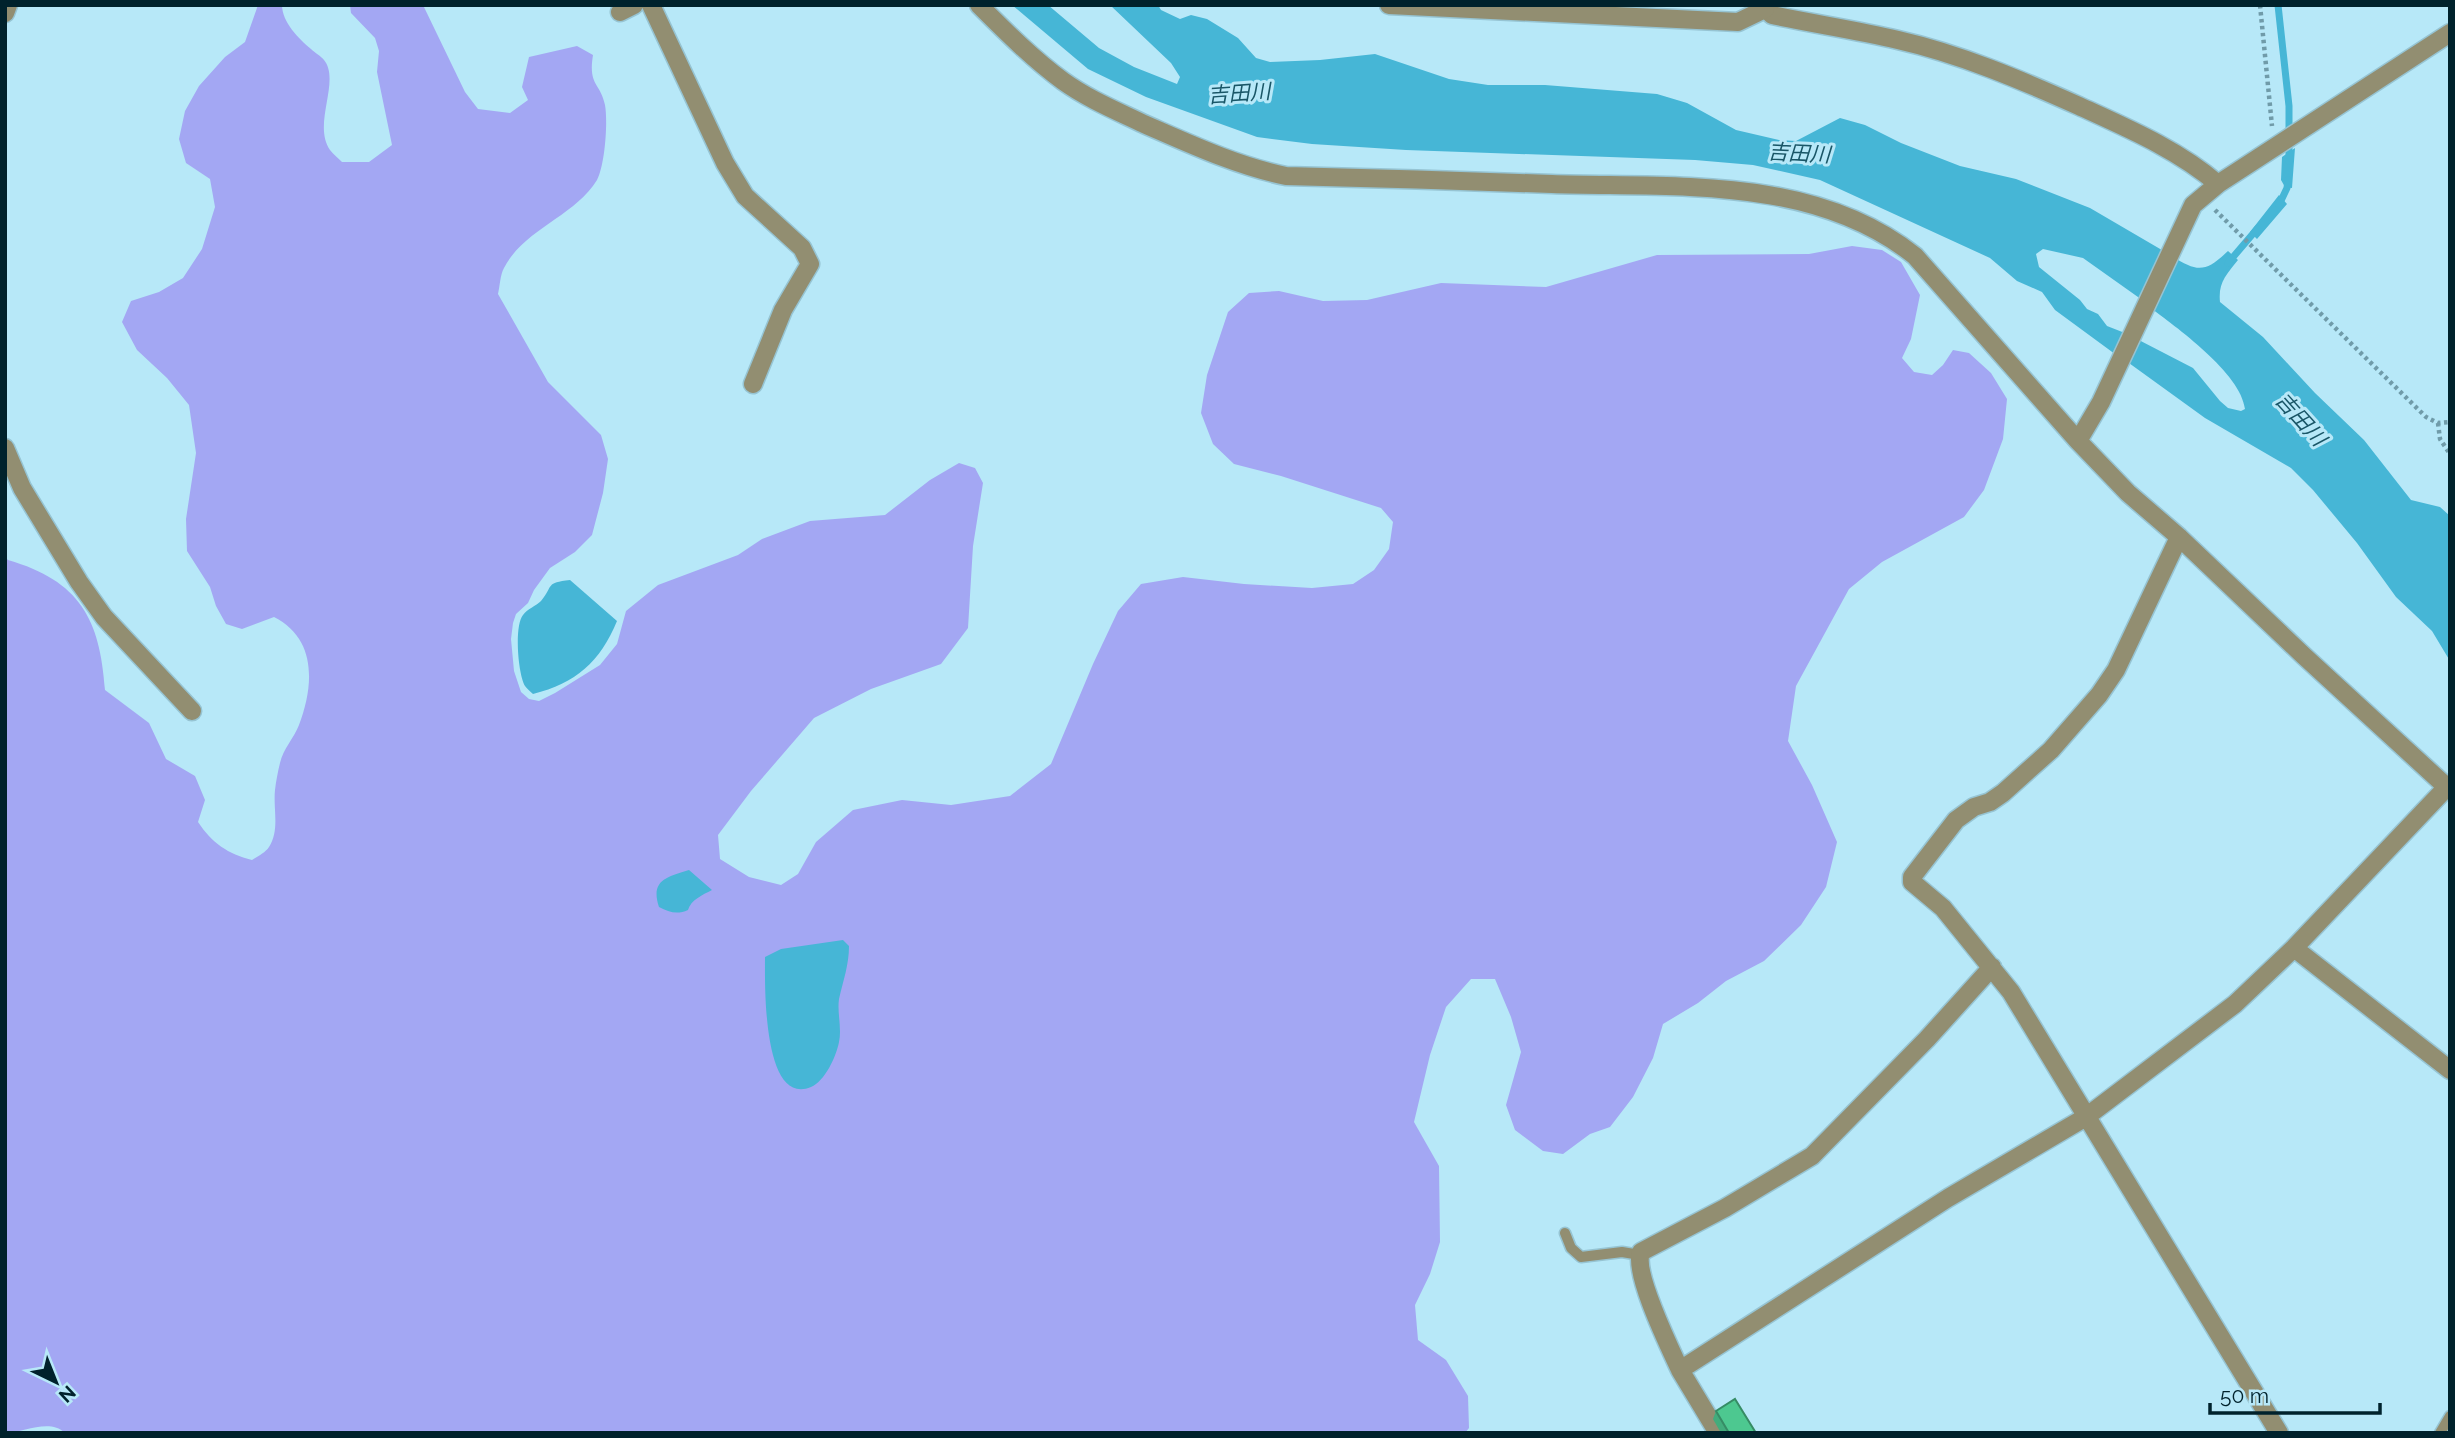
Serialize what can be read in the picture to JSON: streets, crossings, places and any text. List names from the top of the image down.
{
  "water": ["吉田川"],
  "scale_bar": "50 m",
  "north": "bottom right"
}
